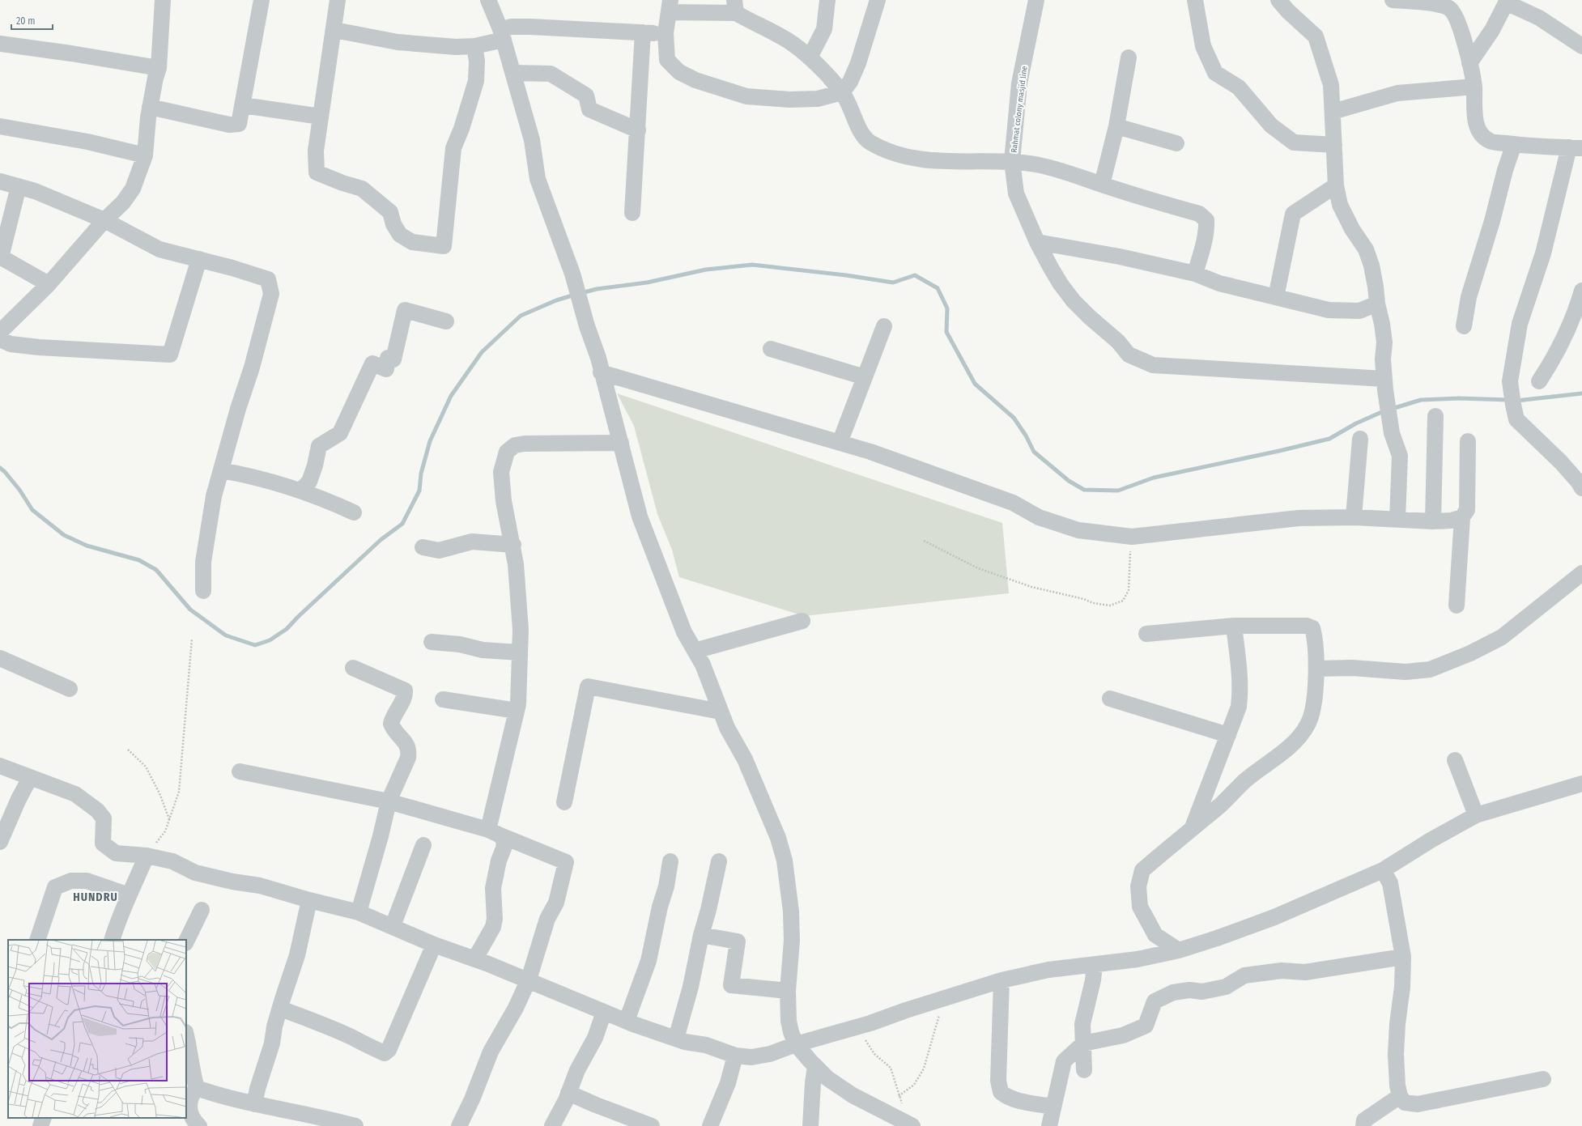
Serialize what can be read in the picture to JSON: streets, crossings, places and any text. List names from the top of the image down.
{
  "streets": {
    "street": ["Rahmat colony masjid line"]
  },
  "districts": ["HUNDRU"],
  "scale_bar": "20 m"
}
